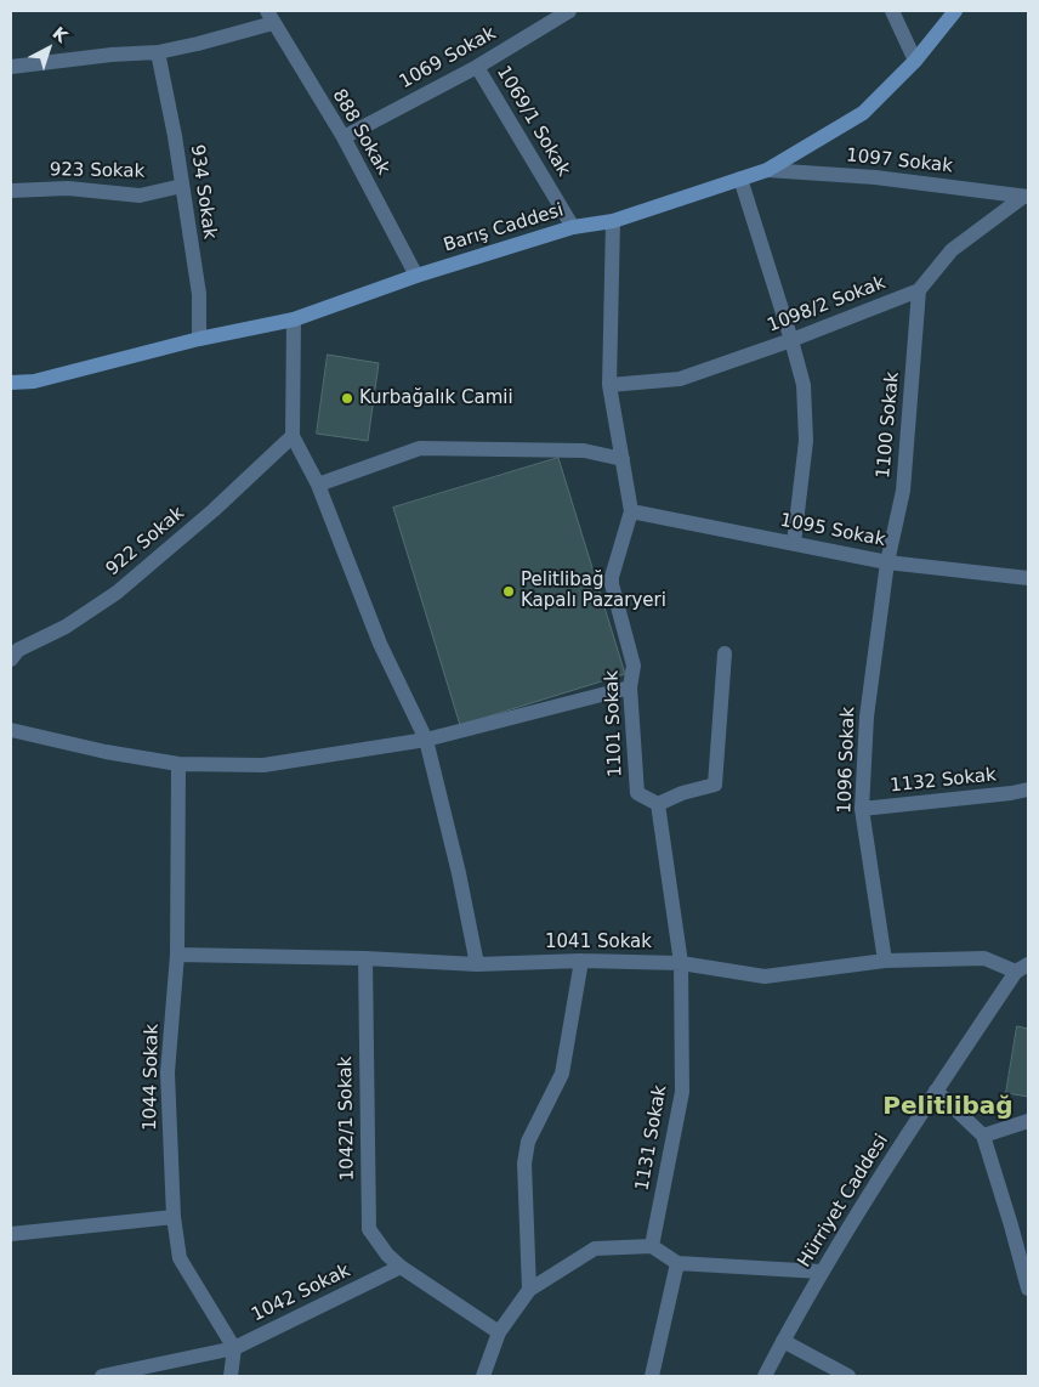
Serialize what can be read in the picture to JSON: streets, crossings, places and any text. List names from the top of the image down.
{
  "streets": {
    "main road": ["Barış Caddesi"],
    "street": [
      "1069 Sokak",
      "1069/1 Sokak",
      "888 Sokak",
      "1097 Sokak",
      "923 Sokak",
      "934 Sokak",
      "1098/2 Sokak",
      "1100 Sokak",
      "1095 Sokak",
      "922 Sokak",
      "1101 Sokak",
      "1096 Sokak",
      "1132 Sokak",
      "1041 Sokak",
      "1044 Sokak",
      "1042/1 Sokak",
      "1131 Sokak",
      "Hürriyet Caddesi",
      "1042 Sokak"
    ]
  },
  "crossings": [
    ["1069 Sokak", "1069/1 Sokak"],
    ["1069 Sokak", "888 Sokak"],
    ["1069/1 Sokak", "Barış Caddesi"],
    ["888 Sokak", "Barış Caddesi"],
    ["1097 Sokak", "Barış Caddesi"],
    ["923 Sokak", "934 Sokak"],
    ["934 Sokak", "Barış Caddesi"],
    ["1098/2 Sokak", "1100 Sokak"],
    ["1100 Sokak", "1095 Sokak"],
    ["1100 Sokak", "1096 Sokak"],
    ["1095 Sokak", "1101 Sokak"],
    ["1095 Sokak", "1096 Sokak"],
    ["1096 Sokak", "1132 Sokak"],
    ["1096 Sokak", "1041 Sokak"],
    ["1041 Sokak", "1044 Sokak"],
    ["1041 Sokak", "1042/1 Sokak"],
    ["1041 Sokak", "1131 Sokak"],
    ["1041 Sokak", "Hürriyet Caddesi"],
    ["1044 Sokak", "1042 Sokak"],
    ["1042/1 Sokak", "1042 Sokak"]
  ],
  "districts": ["Pelitlibağ"],
  "places": ["Kurbağalık Camii", "Pelitlibağ Kapalı Pazaryeri"],
  "north": "top right"
}
